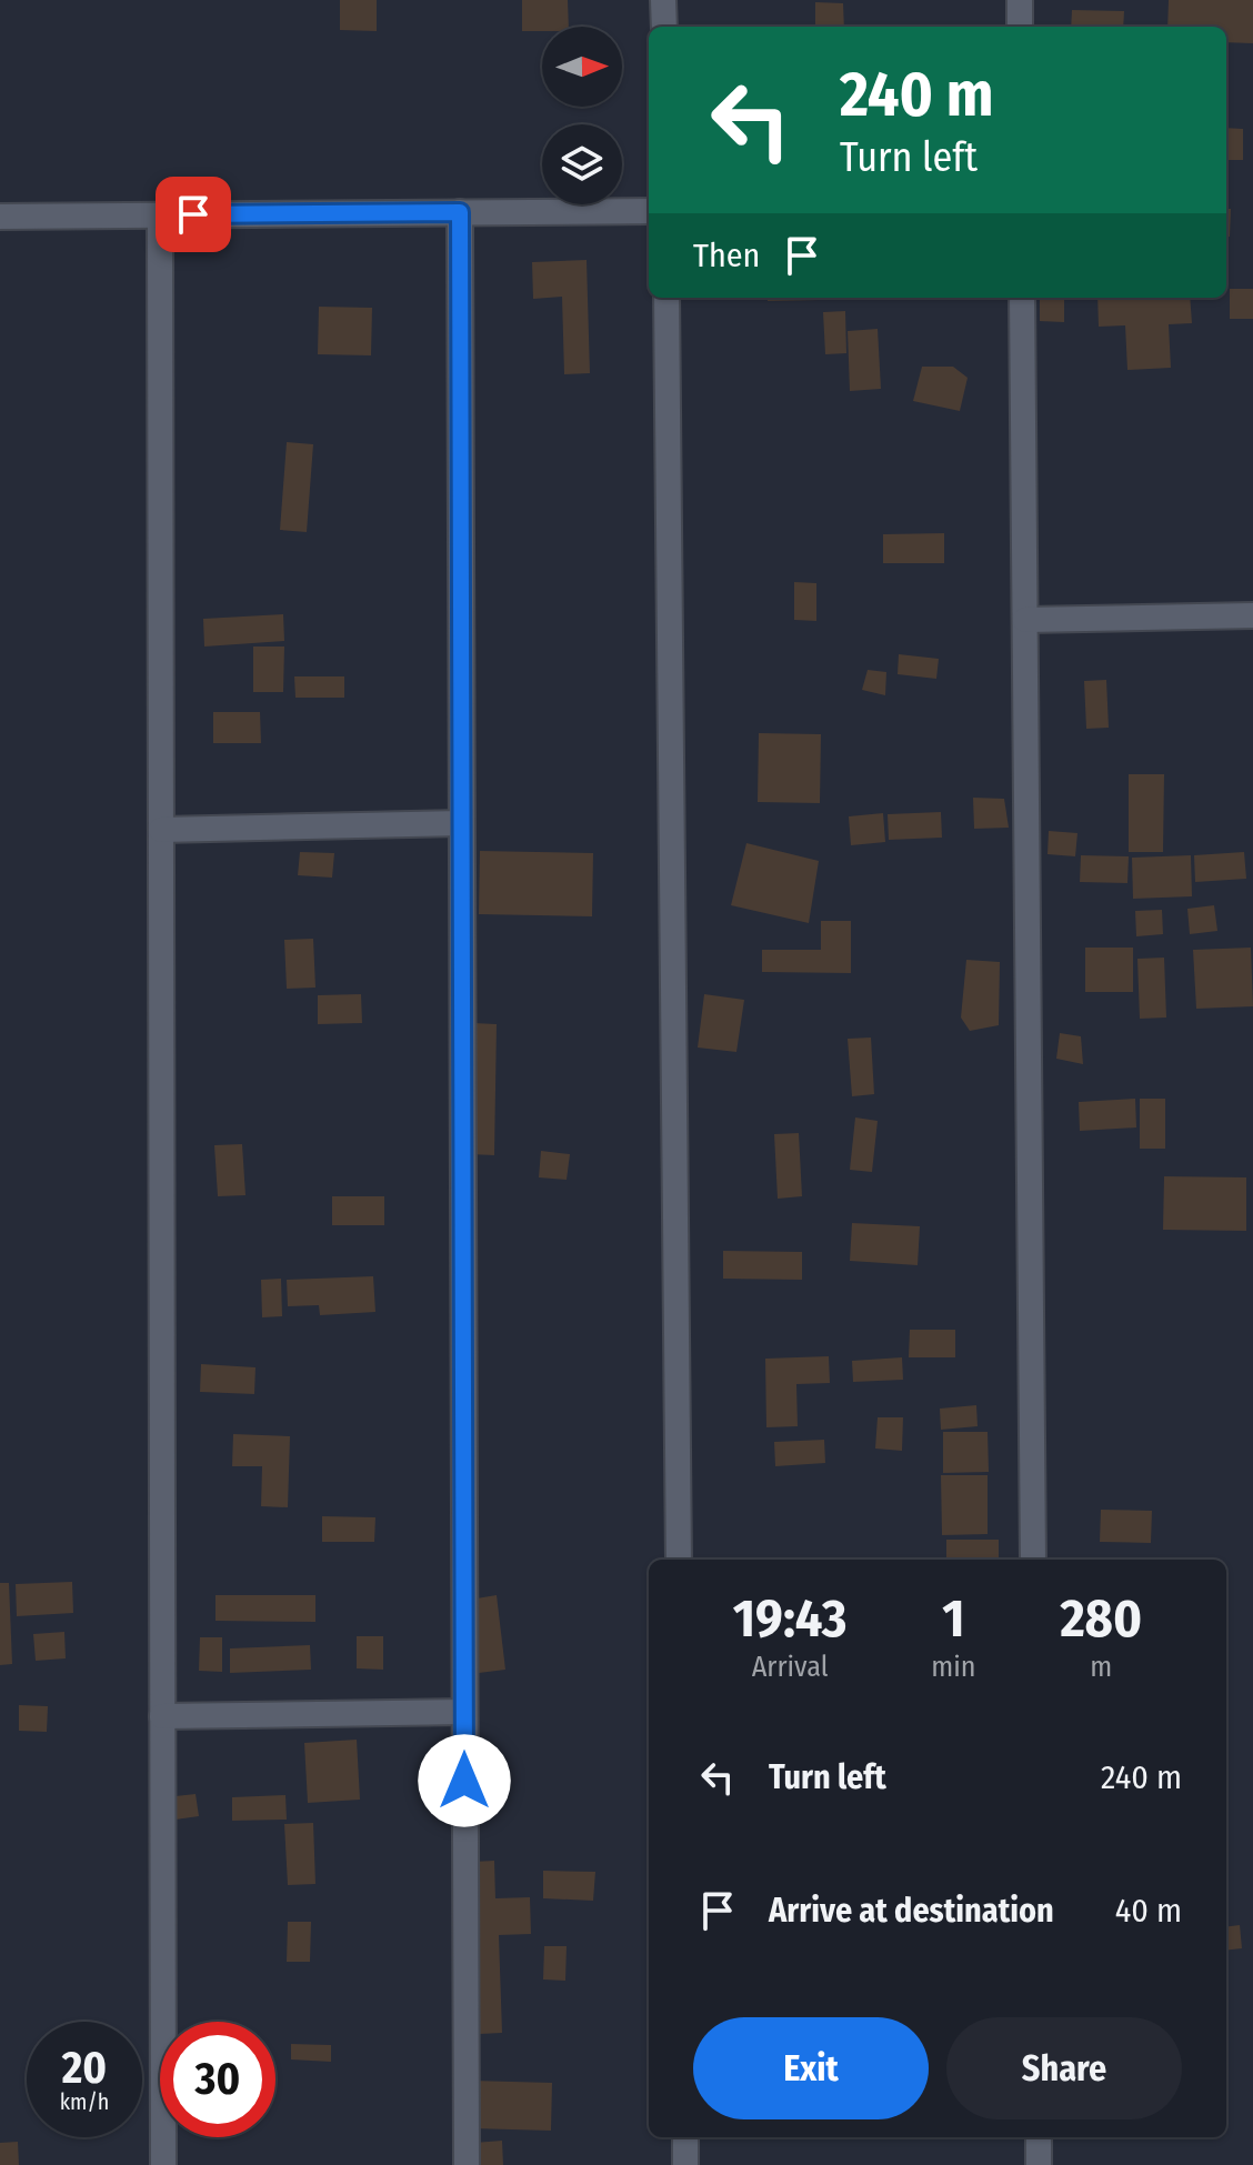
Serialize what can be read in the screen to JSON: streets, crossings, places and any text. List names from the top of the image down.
{
  "north": "right",
  "page": {
    "turn": ["240 m", "Turn left"],
    "then": "Then",
    "eta": [
      "19:43",
      "Arrival",
      "1",
      "min",
      "280",
      "m"
    ],
    "list": [
      {
        "name": "Turn left",
        "value": "240 m"
      },
      {
        "name": "Arrive at destination",
        "value": "40 m"
      }
    ],
    "buttons": ["Exit", "Share"],
    "speed": "20 km/h",
    "limit": "30"
  }
}
